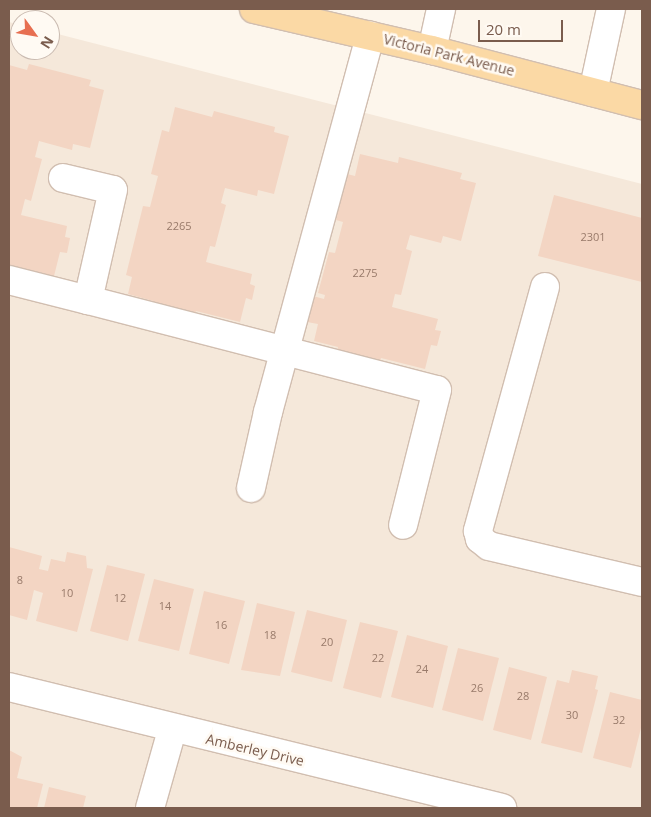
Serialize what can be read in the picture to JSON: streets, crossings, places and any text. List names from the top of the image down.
{
  "streets": {
    "main road": ["Victoria Park Avenue"],
    "street": ["Amberley Drive"]
  },
  "house_numbers": [
    "2265",
    "2301",
    "2275",
    "8",
    "10",
    "12",
    "14",
    "16",
    "18",
    "20",
    "22",
    "24",
    "26",
    "28",
    "30",
    "32"
  ],
  "scale_bar": "20 m",
  "north": "bottom right"
}
